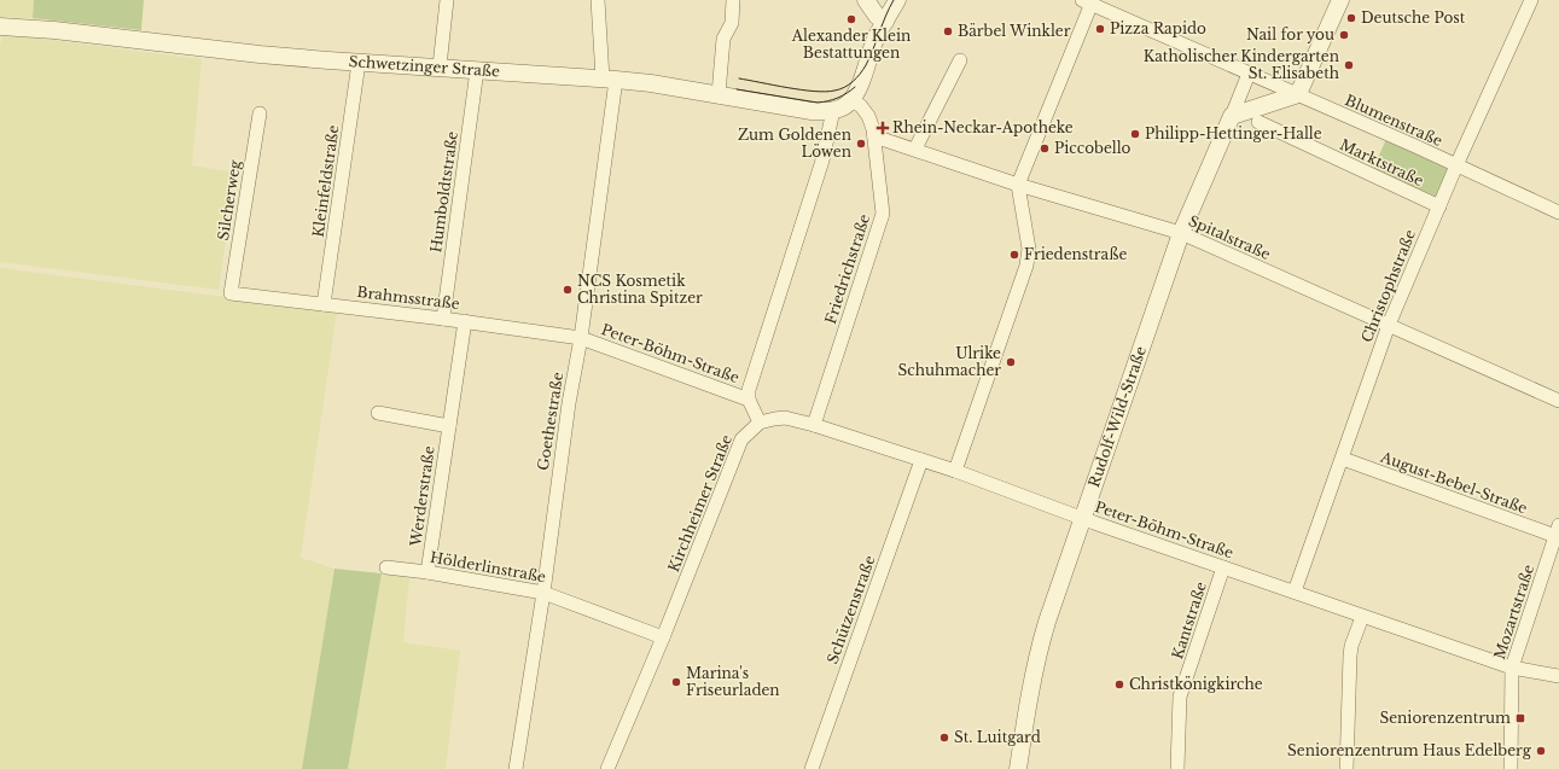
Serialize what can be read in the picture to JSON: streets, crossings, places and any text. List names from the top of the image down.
{
  "streets": {
    "street": [
      "Schwetzinger Straße",
      "Blumenstraße",
      "Marktstraße",
      "Kleinfeldstraße",
      "Humboldtstraße",
      "Silcherweg",
      "Spitalstraße",
      "Friedrichstraße",
      "Christophstraße",
      "Brahmsstraße",
      "Peter-Böhm-Straße",
      "Rudolf-Wild-Straße",
      "Goethestraße",
      "August-Bebel-Straße",
      "Werderstraße",
      "Kirchheimer Straße",
      "Hölderlinstraße",
      "Schützenstraße",
      "Mozartstraße",
      "Kantstraße"
    ]
  },
  "crossings": [
    ["Schwetzinger Straße", "Kleinfeldstraße"],
    ["Schwetzinger Straße", "Humboldtstraße"],
    ["Schwetzinger Straße", "Friedrichstraße"],
    ["Schwetzinger Straße", "Goethestraße"],
    ["Blumenstraße", "Christophstraße"],
    ["Blumenstraße", "Rudolf-Wild-Straße"],
    ["Marktstraße", "Christophstraße"],
    ["Kleinfeldstraße", "Brahmsstraße"],
    ["Humboldtstraße", "Brahmsstraße"],
    ["Silcherweg", "Brahmsstraße"],
    ["Spitalstraße", "Friedrichstraße"],
    ["Spitalstraße", "Christophstraße"],
    ["Spitalstraße", "Rudolf-Wild-Straße"],
    ["Friedrichstraße", "Peter-Böhm-Straße"],
    ["Christophstraße", "Peter-Böhm-Straße"],
    ["Christophstraße", "August-Bebel-Straße"],
    ["Brahmsstraße", "Peter-Böhm-Straße"],
    ["Brahmsstraße", "Goethestraße"],
    ["Brahmsstraße", "Werderstraße"],
    ["Peter-Böhm-Straße", "Rudolf-Wild-Straße"],
    ["Peter-Böhm-Straße", "Goethestraße"],
    ["Peter-Böhm-Straße", "Kirchheimer Straße"],
    ["Peter-Böhm-Straße", "Schützenstraße"],
    ["Peter-Böhm-Straße", "Mozartstraße"],
    ["Peter-Böhm-Straße", "Kantstraße"],
    ["Goethestraße", "Hölderlinstraße"],
    ["August-Bebel-Straße", "Mozartstraße"],
    ["Werderstraße", "Hölderlinstraße"],
    ["Kirchheimer Straße", "Hölderlinstraße"]
  ],
  "places": {
    "other": [
      "Deutsche Post",
      "Alexander Klein Bestattungen",
      "Pizza Rapido",
      "Bärbel Winkler",
      "Nail for you",
      "Katholischer Kindergarten St. Elisabeth",
      "Philipp-Hettinger-Halle",
      "Zum Goldenen Löwen",
      "Piccobello",
      "Friedenstraße",
      "NCS Kosmetik Christina Spitzer",
      "Ulrike Schuhmacher",
      "Marina's Friseurladen",
      "Christkönigkirche",
      "St. Luitgard",
      "Seniorenzentrum Haus Edelberg"
    ],
    "health": ["Rhein-Neckar-Apotheke"],
    "transit": ["Seniorenzentrum"]
  }
}
